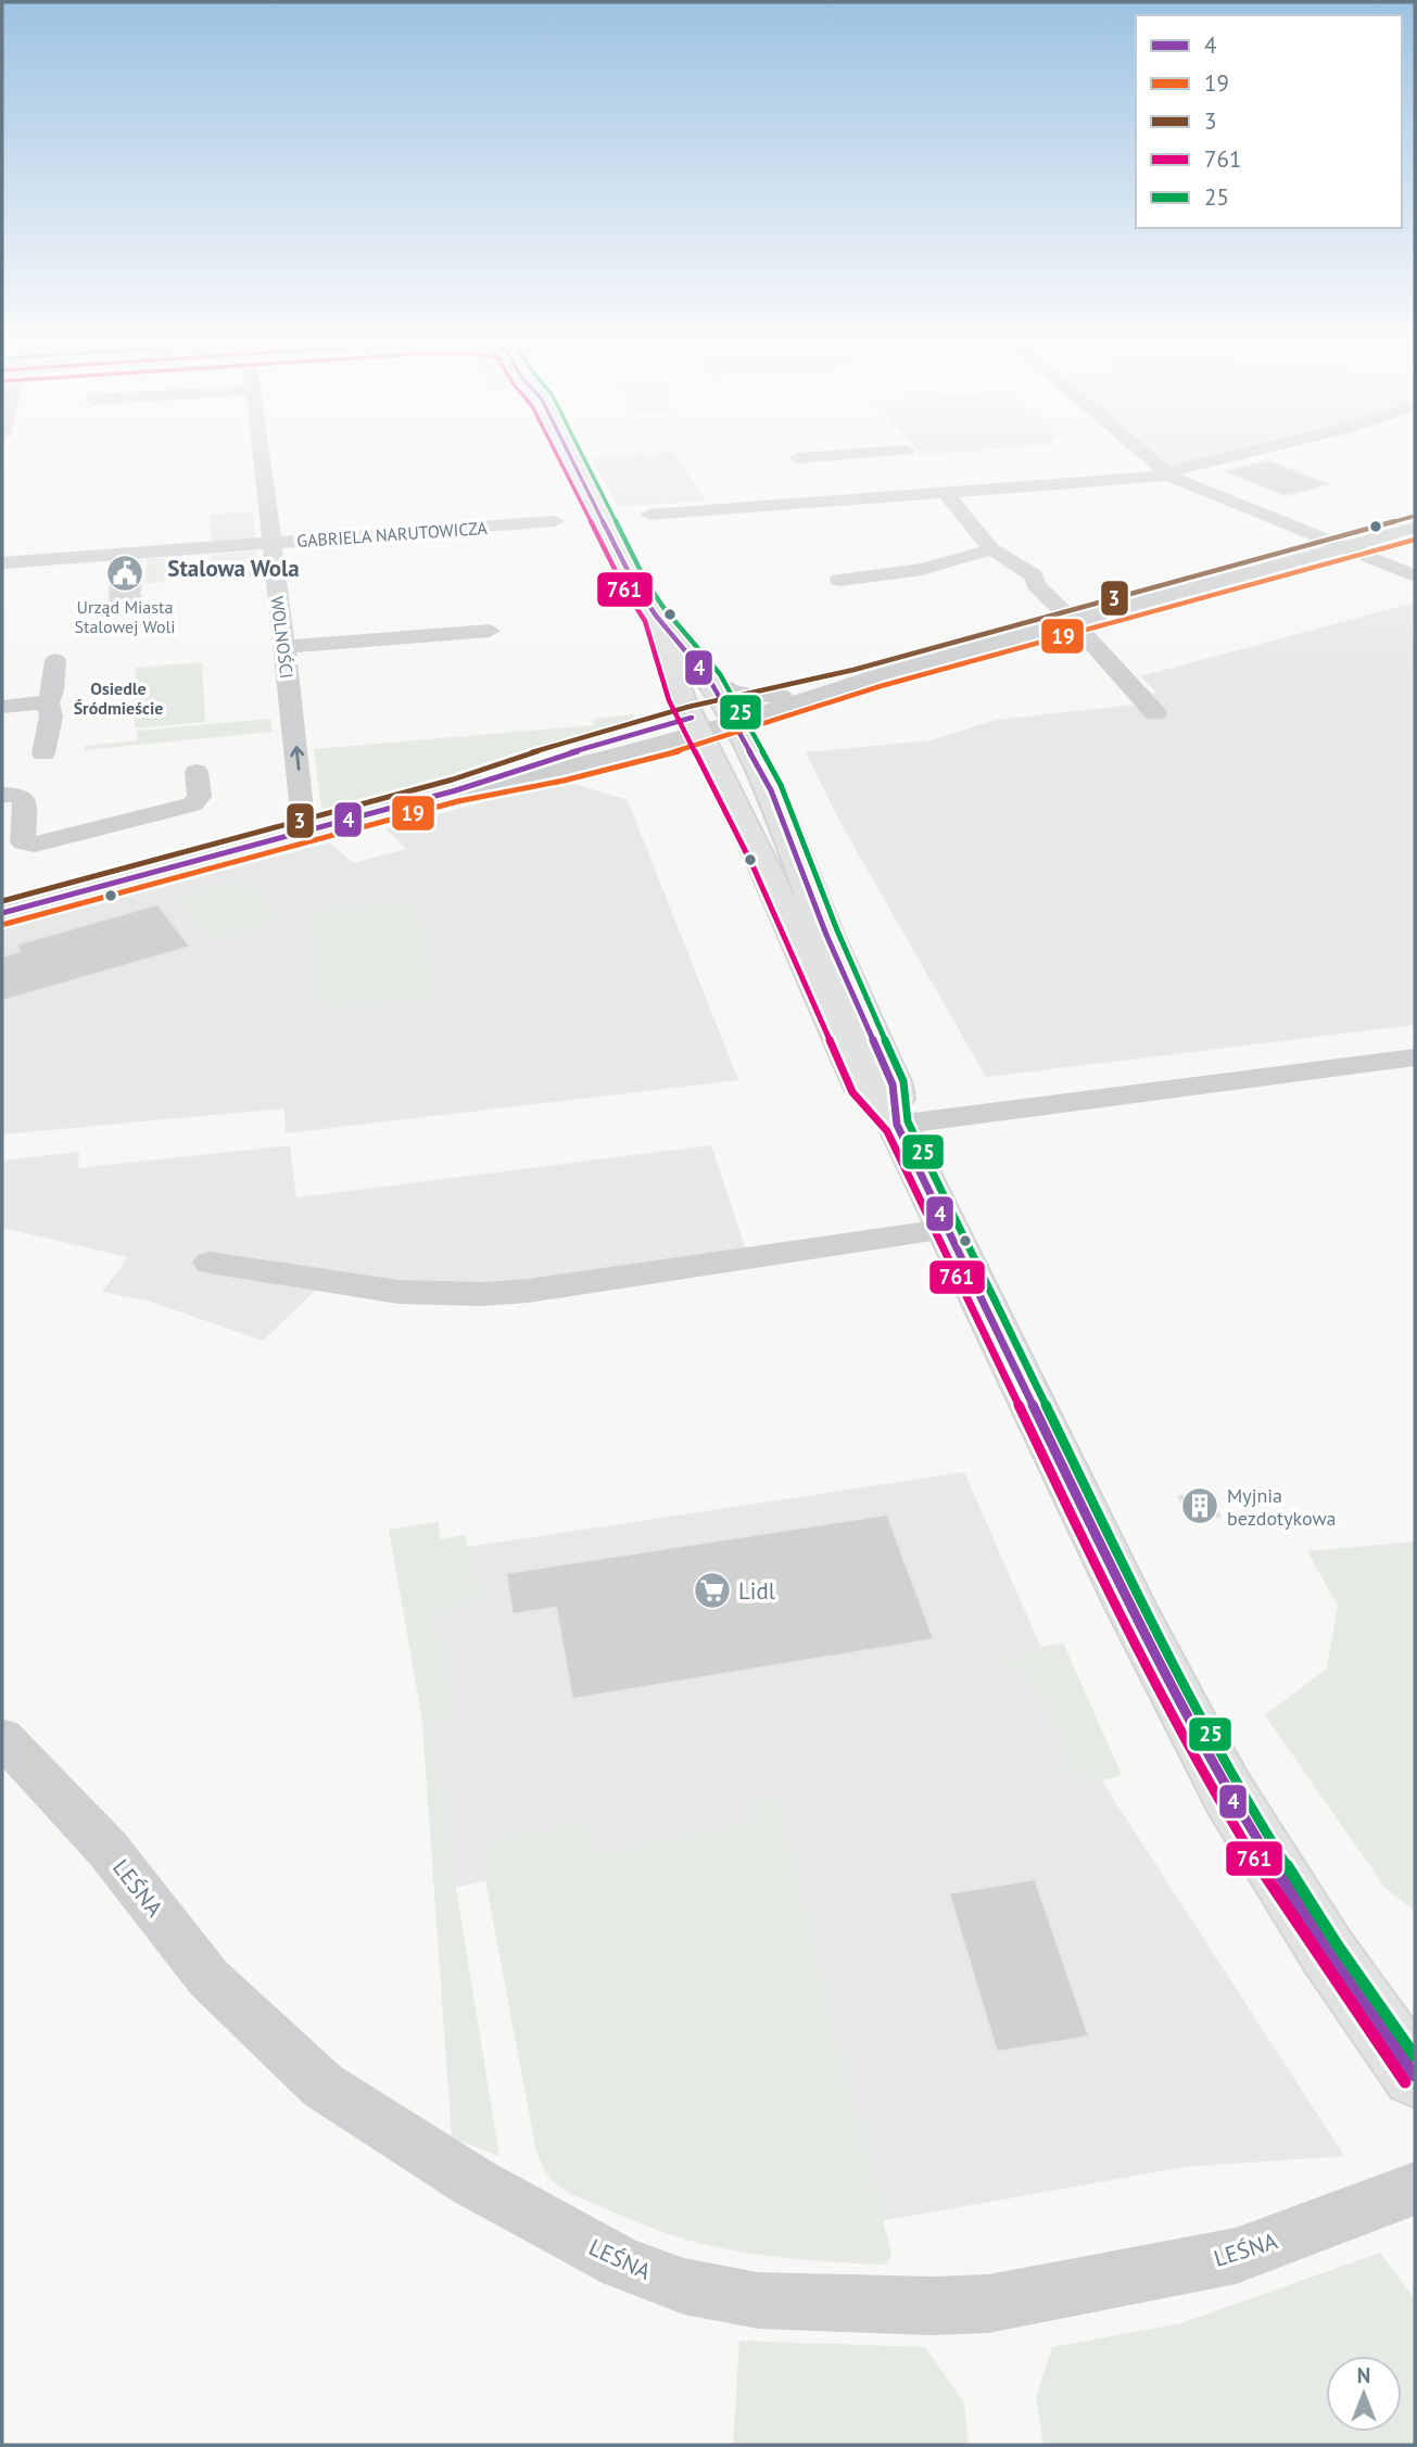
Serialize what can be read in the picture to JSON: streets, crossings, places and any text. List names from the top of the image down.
{
  "streets": {
    "street": ["GABRIELA NARUTOWICZA", "WOLNOŚCI", "LEŚNA"]
  },
  "crossings": [
    ["GABRIELA NARUTOWICZA", "WOLNOŚCI"]
  ],
  "districts": ["Stalowa Wola", "Osiedle Śródmieście"],
  "places": {
    "public building": ["Urząd Miasta Stalowej Woli"],
    "building": ["Myjnia bezdotykowa"],
    "supermarket": ["Lidl"]
  },
  "lines": [
    "transit line 4",
    "transit line 761",
    "transit line 25",
    "transit line 3",
    "transit line 19"
  ],
  "legend": [
    "4",
    "19",
    "3",
    "761",
    "25"
  ],
  "north": "top"
}
